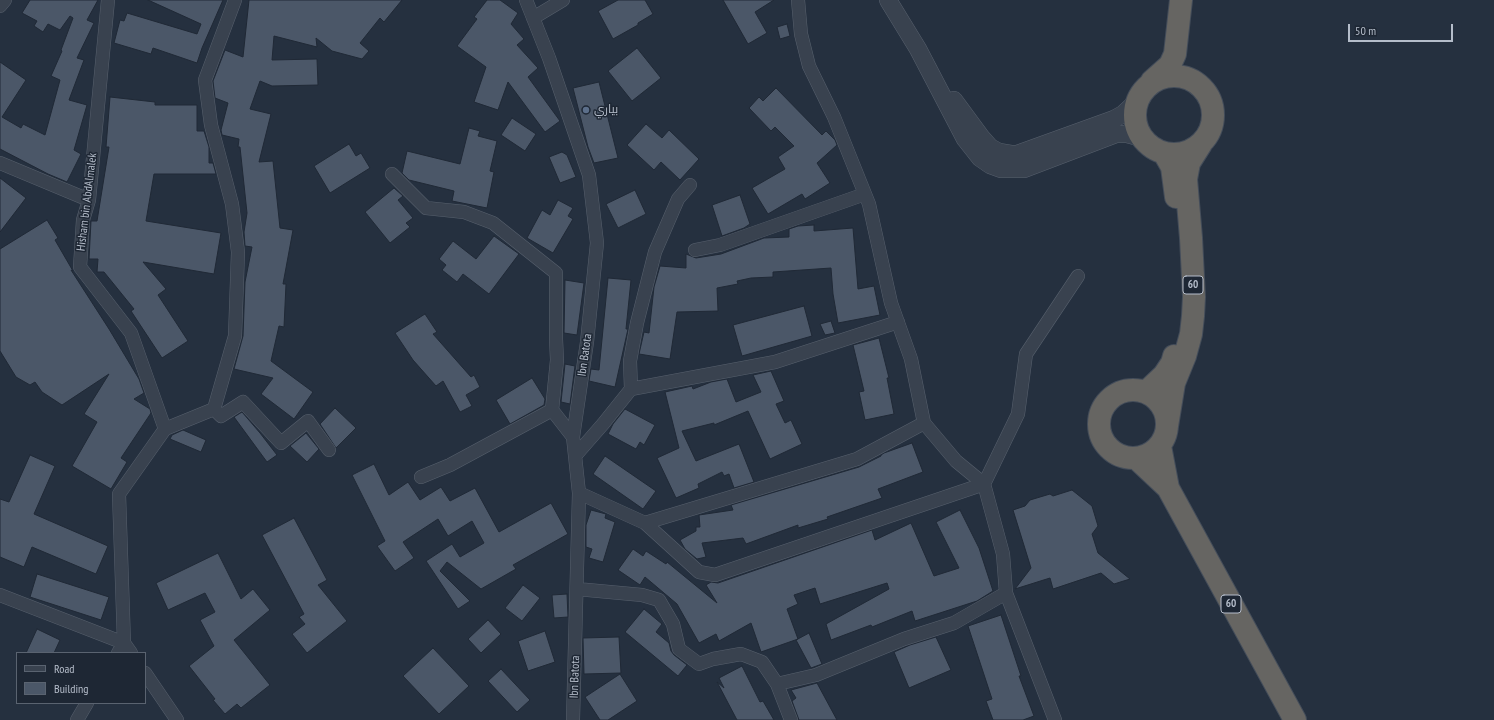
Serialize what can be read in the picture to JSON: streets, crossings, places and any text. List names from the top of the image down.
{
  "streets": {
    "highway": ["60"],
    "street": ["Hisham bin AbdAlmalek", "Ibn Batota"]
  },
  "places": ["بياري"],
  "legend": ["Road", "Building"],
  "scale_bar": "50 m"
}
